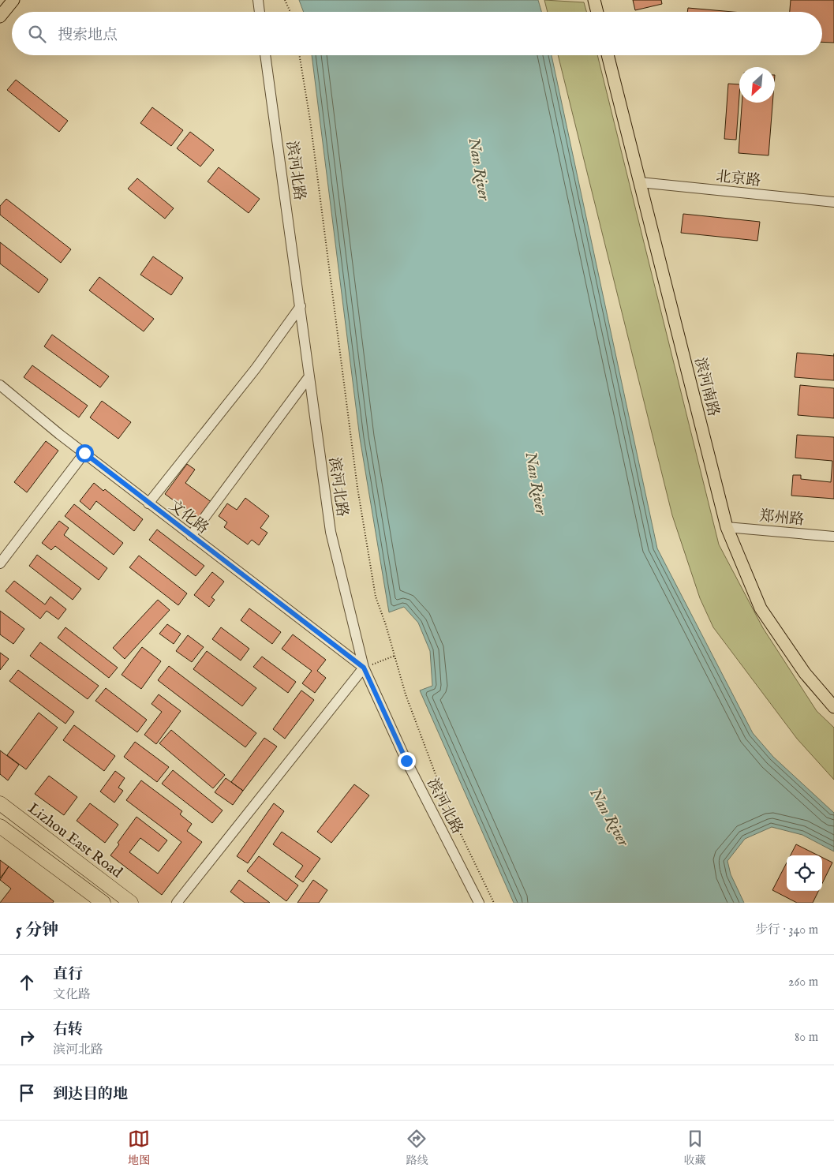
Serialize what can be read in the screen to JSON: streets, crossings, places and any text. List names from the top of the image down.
{
  "streets": {
    "highway": ["Lizhou East Road"],
    "main road": ["滨河南路"],
    "street": [
      "滨河北路",
      "北京路",
      "文化路",
      "郑州路"
    ]
  },
  "crossings": [
    ["滨河北路", "文化路"],
    ["北京路", "滨河南路"],
    ["滨河南路", "郑州路"]
  ],
  "water": ["Nan River"],
  "north": "bottom left",
  "page": {
    "search": "搜索地点",
    "heading": ["5 分钟", "步行 · 340 m"],
    "list": [
      ["直行", "文化路", "260 m"],
      ["右转", "滨河北路", "80 m"],
      "到达目的地"
    ],
    "nav": ["地图", "路线", "收藏"]
  }
}
